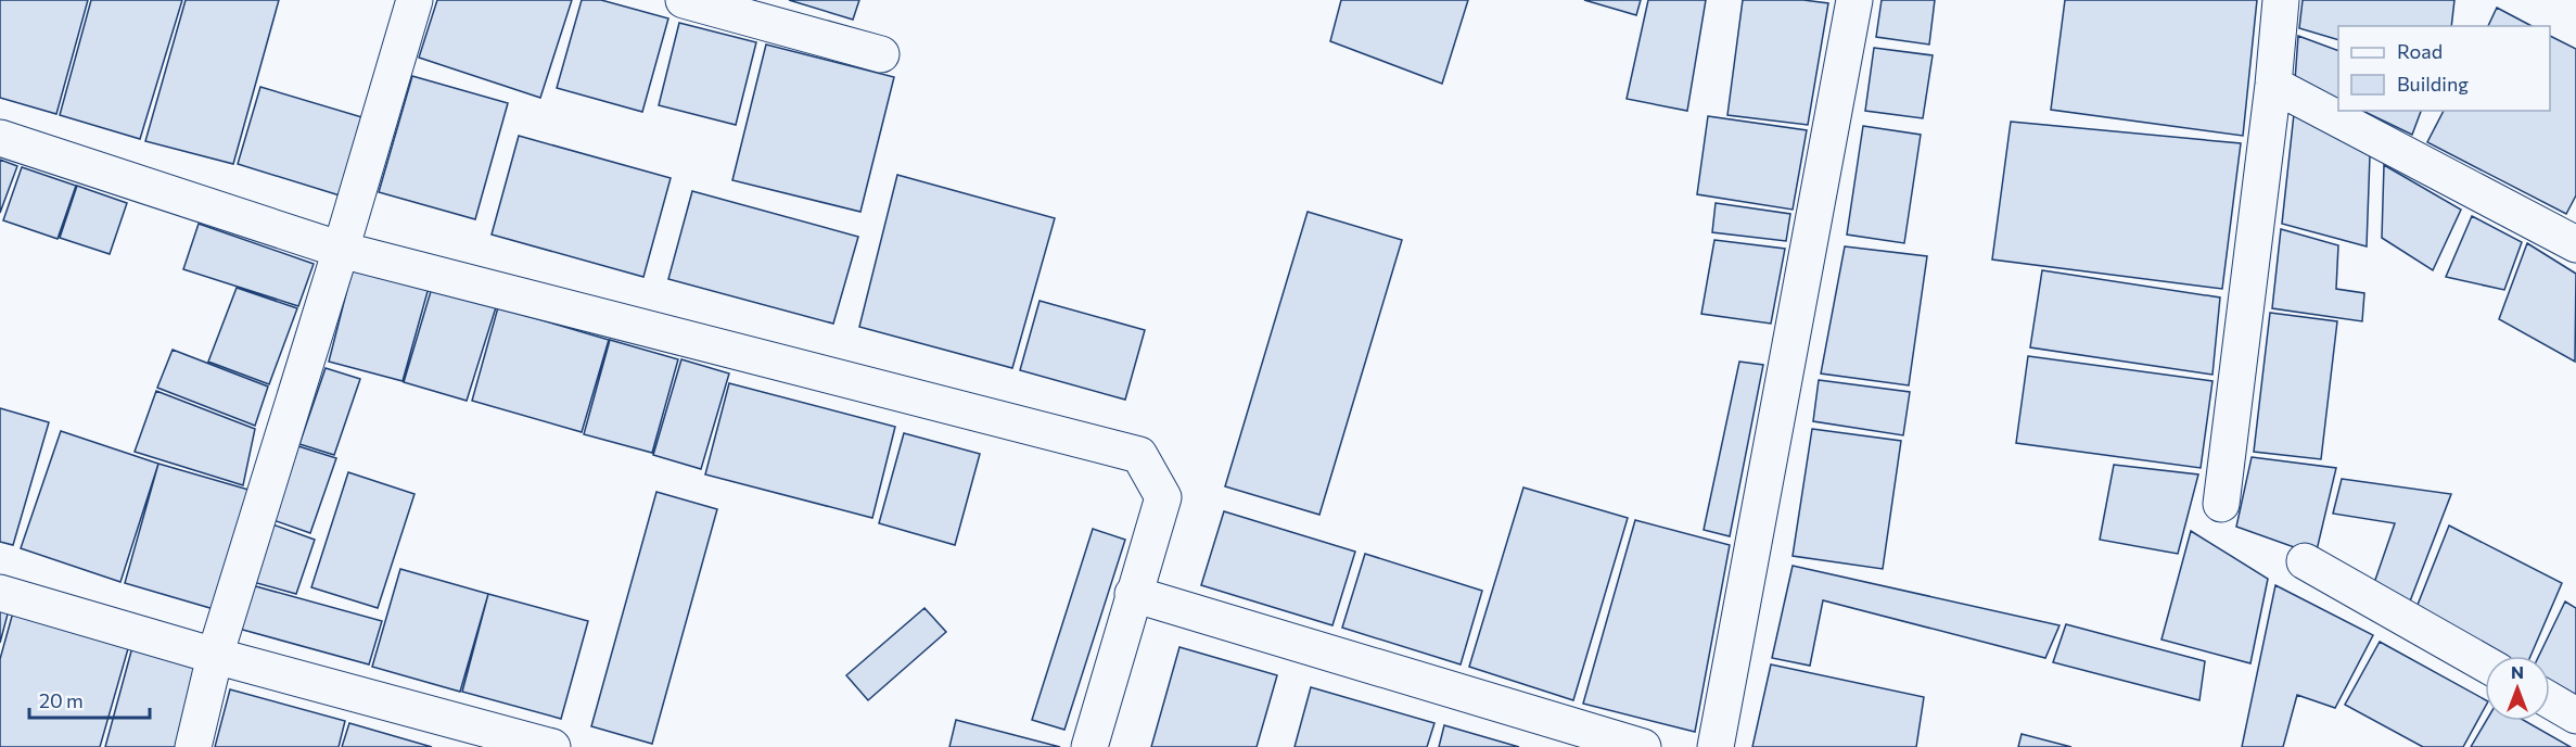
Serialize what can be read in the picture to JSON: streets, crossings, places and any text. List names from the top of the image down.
{
  "legend": ["Road", "Building"],
  "scale_bar": "20 m",
  "north": "top"
}
